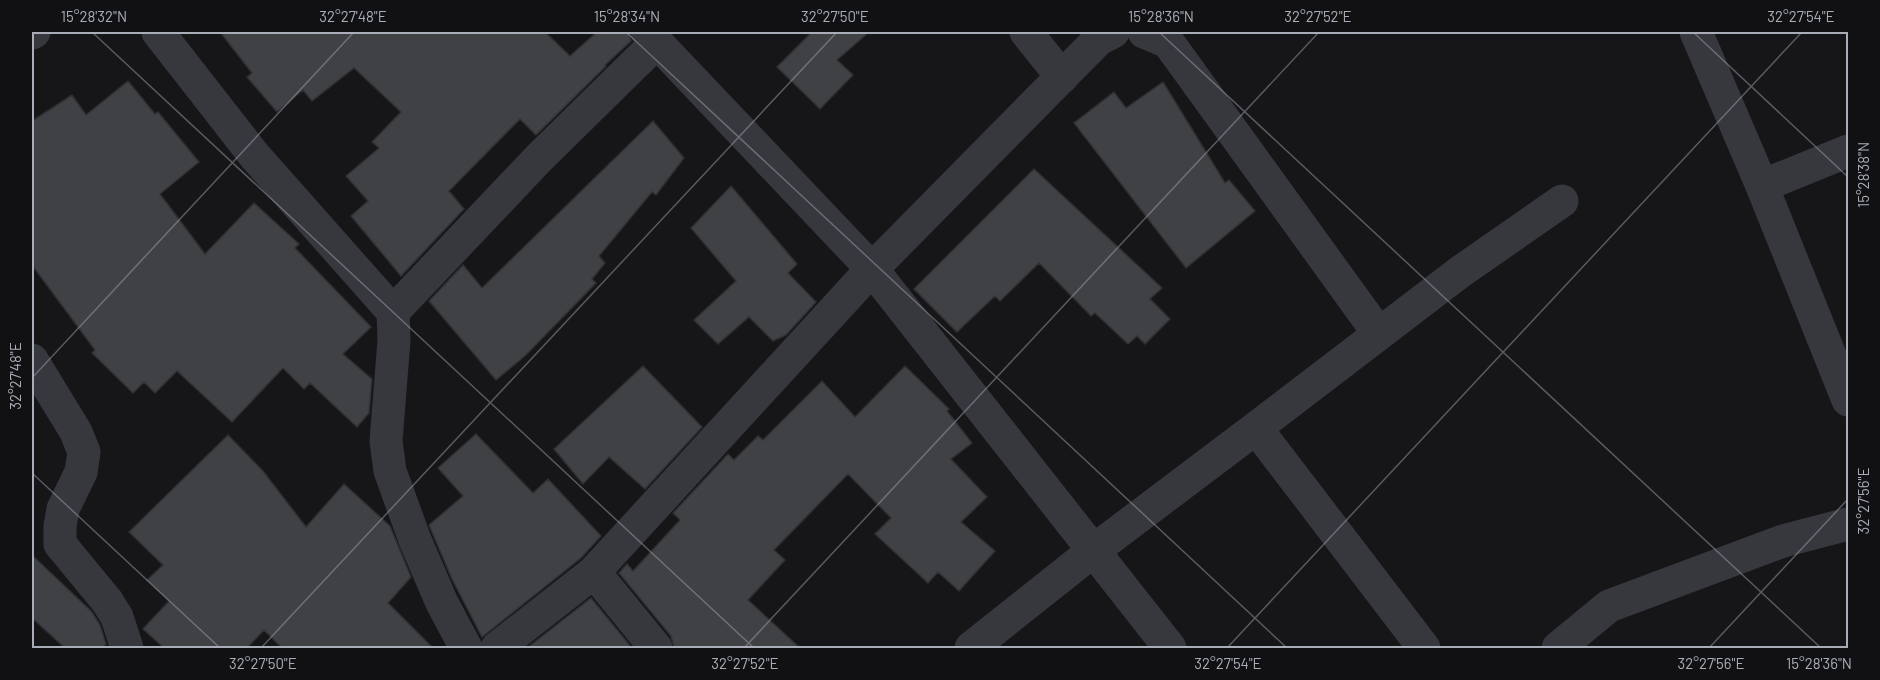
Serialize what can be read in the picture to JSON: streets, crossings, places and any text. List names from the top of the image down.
{
  "coordinates": [
    "15°28'32\"N",
    "32°27'48\"E",
    "15°28'34\"N",
    "32°27'50\"E",
    "15°28'36\"N",
    "32°27'52\"E",
    "32°27'54\"E",
    "15°28'38\"N",
    "32°27'56\"E"
  ]
}
